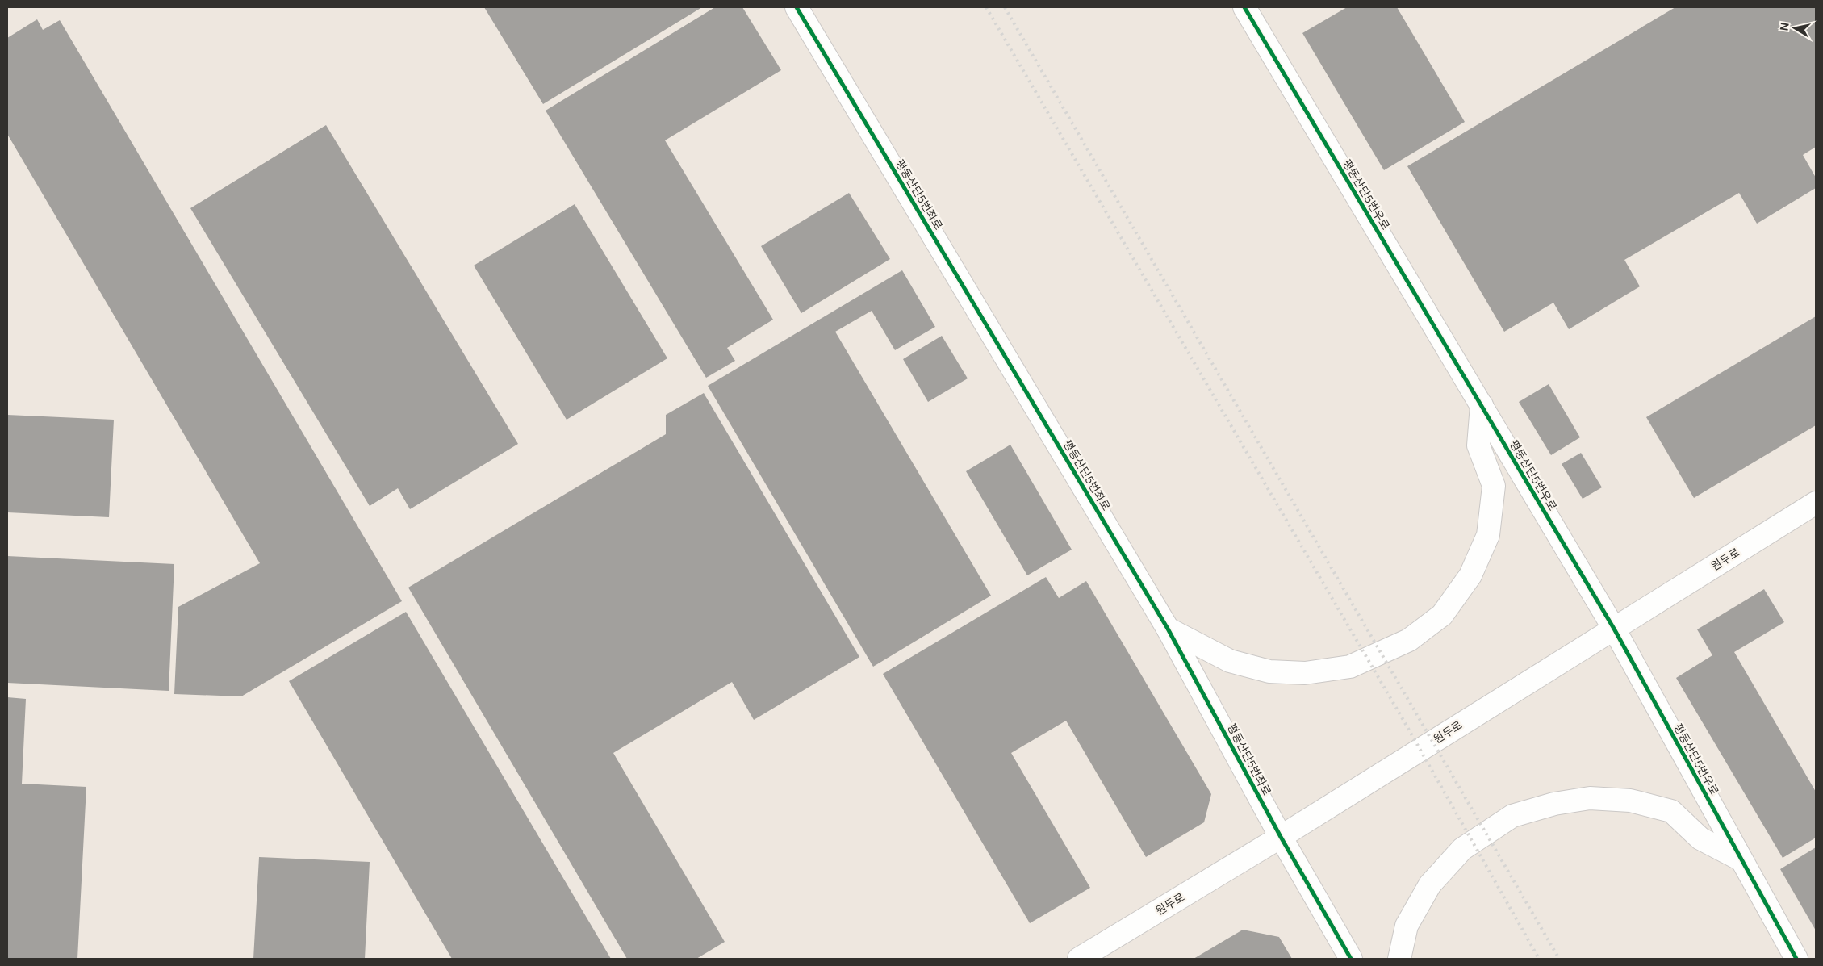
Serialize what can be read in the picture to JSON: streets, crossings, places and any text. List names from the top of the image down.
{
  "streets": {
    "street": ["평동산단5번좌로", "평동산단5번우로", "원두로"]
  },
  "crossings": [
    ["평동산단5번좌로", "원두로"],
    ["평동산단5번우로", "원두로"]
  ],
  "north": "left"
}
